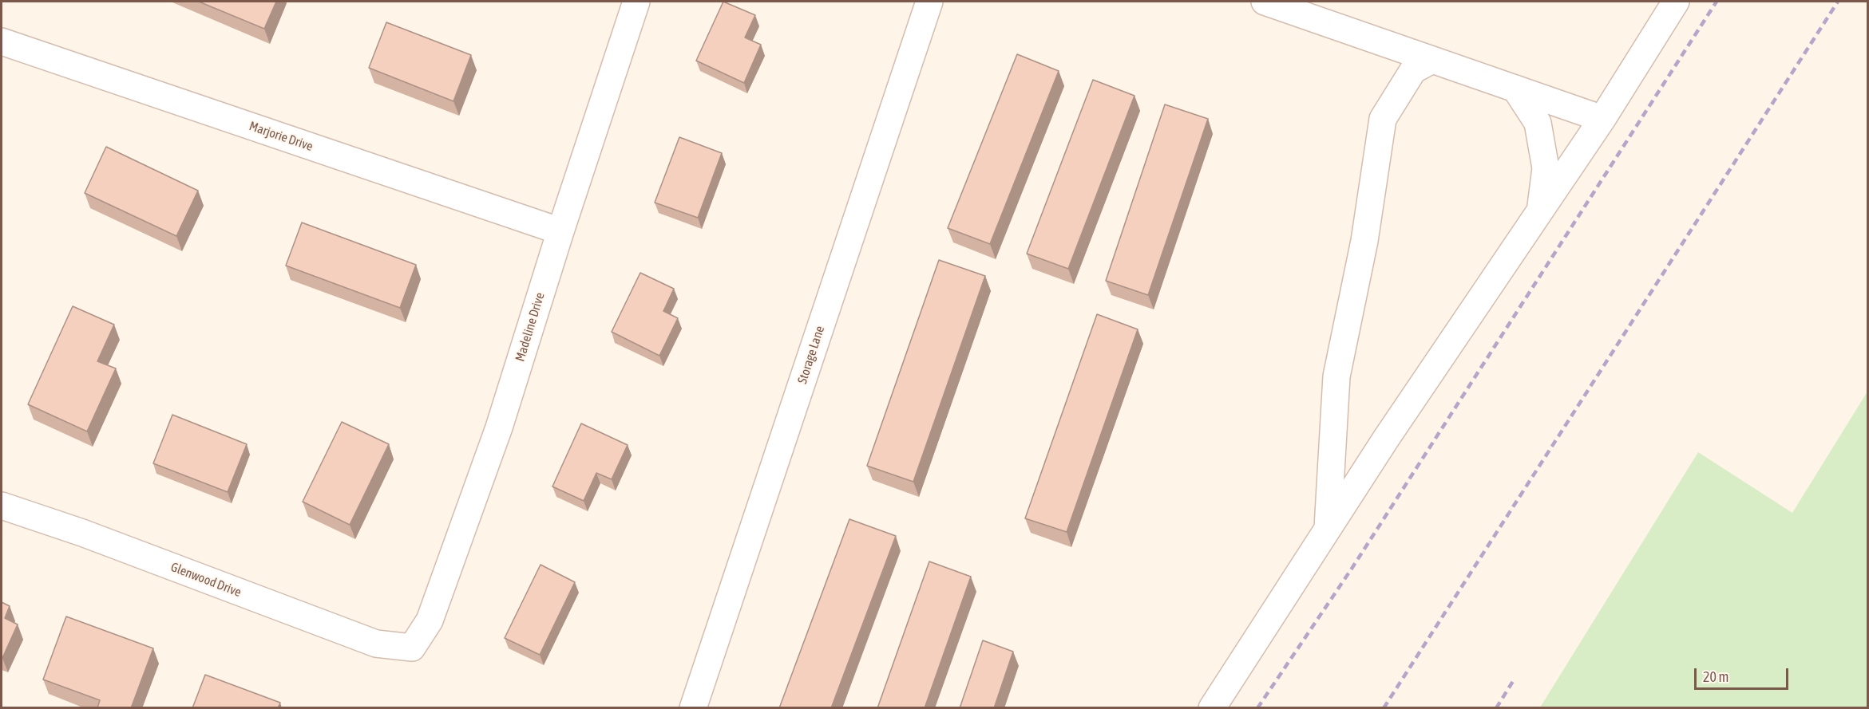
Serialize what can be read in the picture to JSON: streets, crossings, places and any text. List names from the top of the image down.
{
  "streets": {
    "street": [
      "Marjorie Drive",
      "Madeline Drive",
      "Storage Lane",
      "Glenwood Drive"
    ]
  },
  "crossings": [
    ["Marjorie Drive", "Madeline Drive"],
    ["Madeline Drive", "Glenwood Drive"]
  ],
  "scale_bar": "20 m"
}
